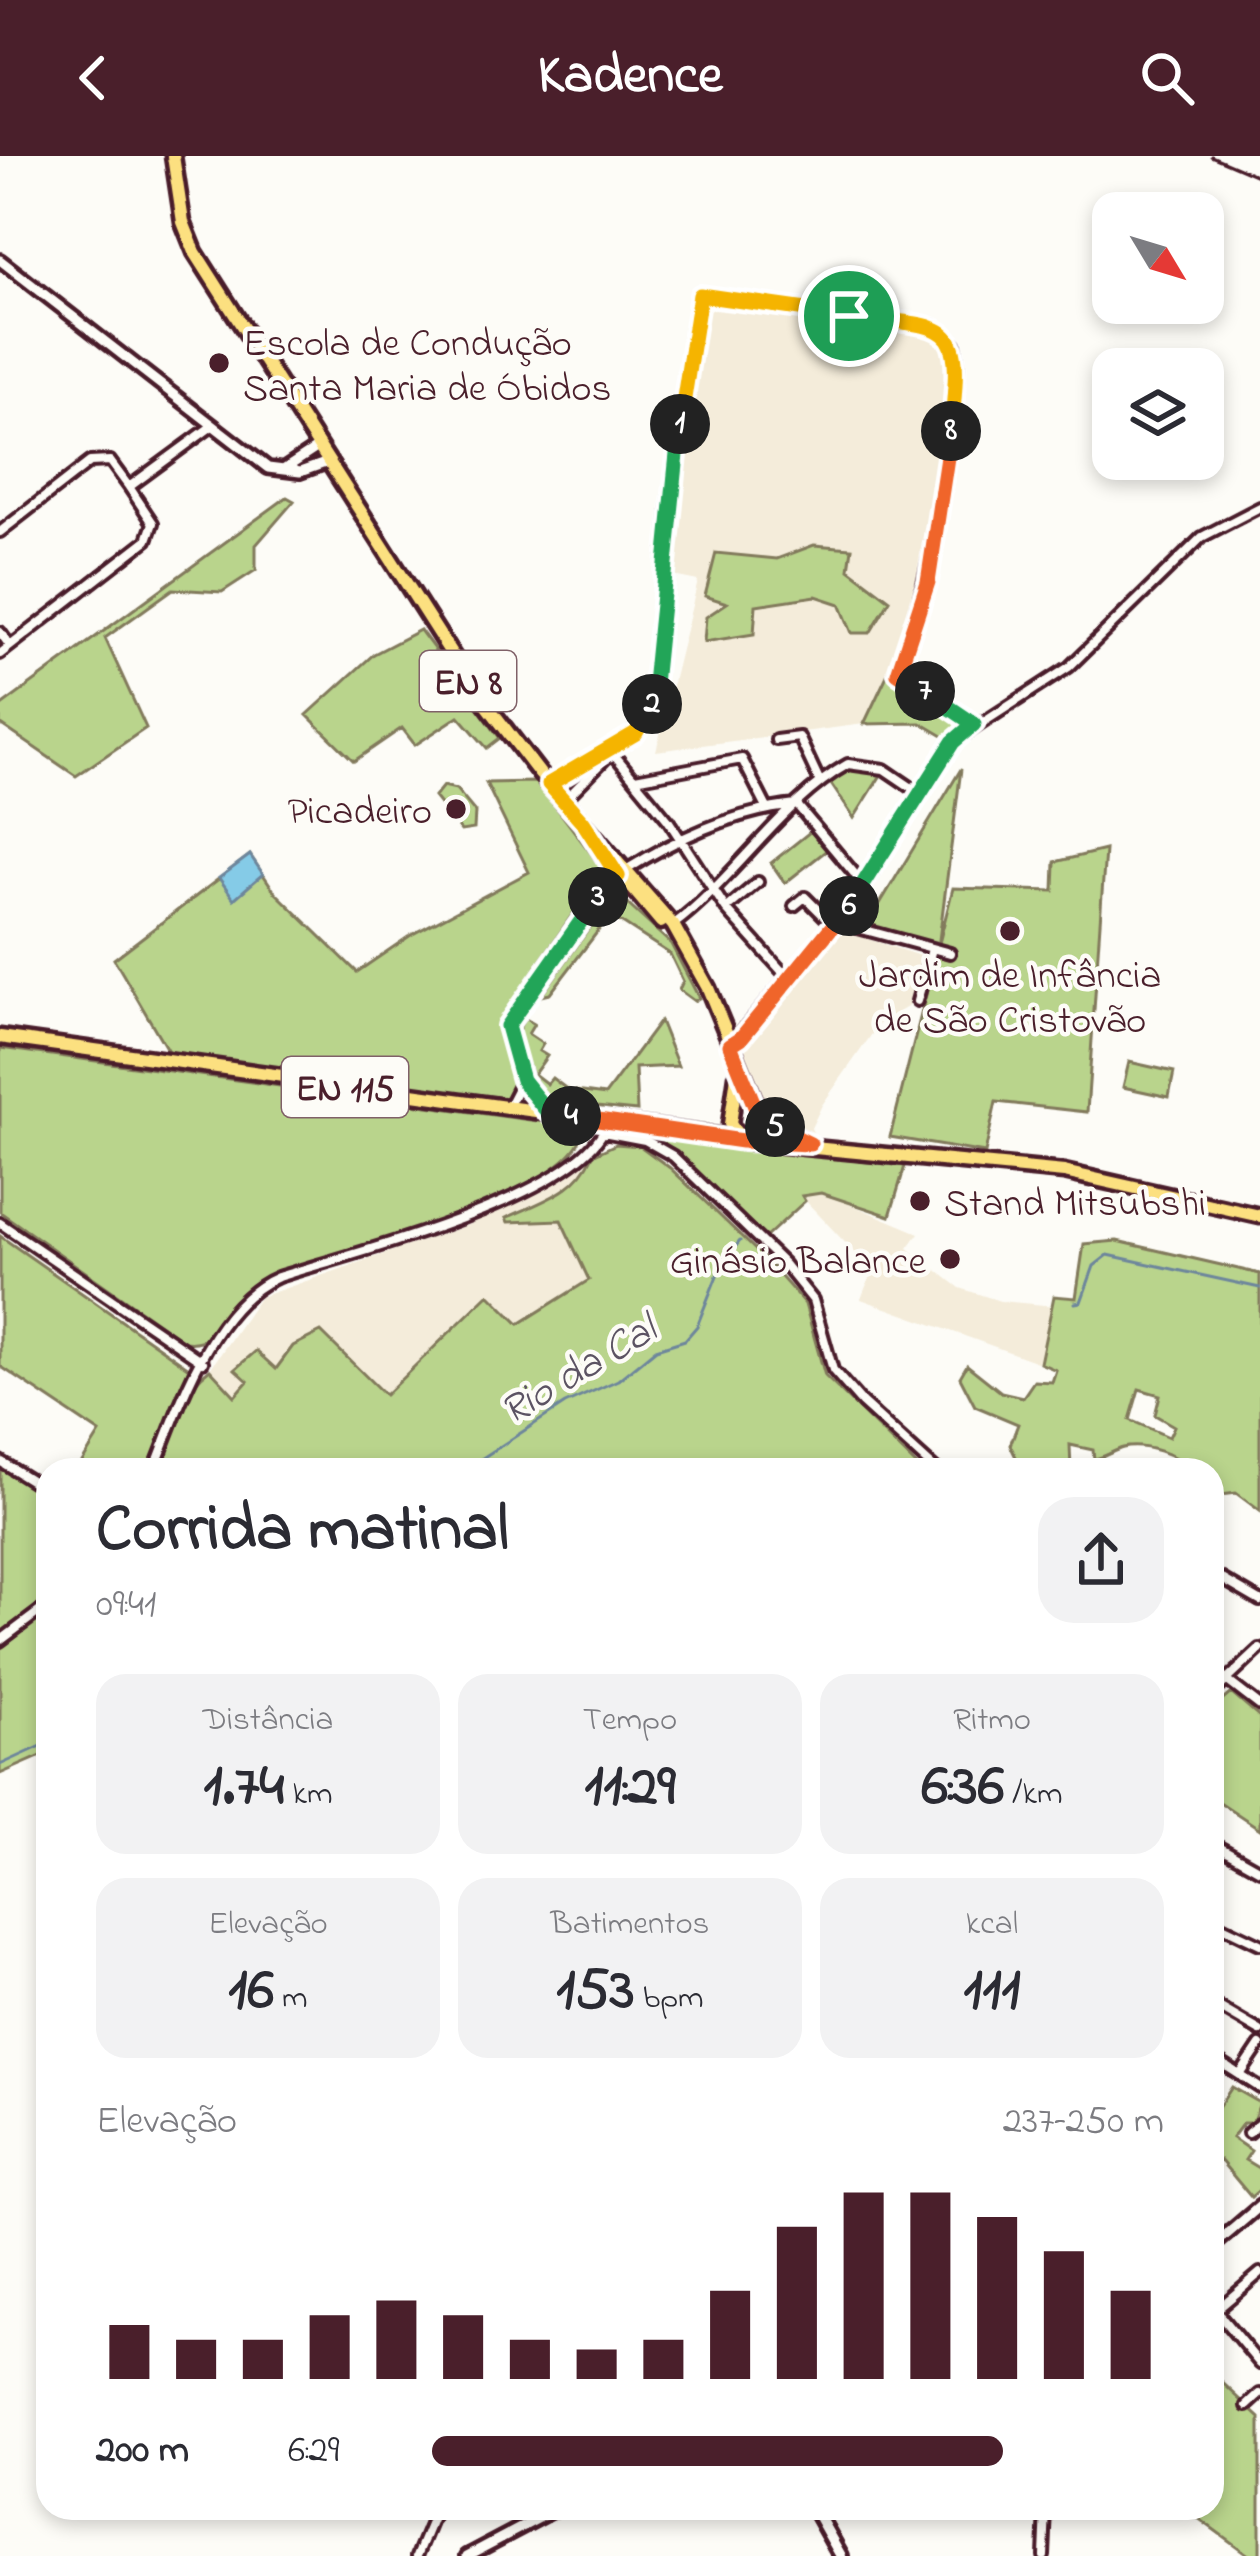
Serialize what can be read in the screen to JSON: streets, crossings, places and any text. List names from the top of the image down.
{
  "streets": {
    "main road": ["EN 8", "EN 115"]
  },
  "crossings": [
    ["EN 8", "EN 115"]
  ],
  "water": ["Rio da Cal"],
  "places": [
    "Escola de Condução Santa Maria de Óbidos",
    "Picadeiro",
    "Jardim de Infância de São Cristovão",
    "Stand Mitsubshi",
    "Ginásio Balance"
  ],
  "north": "bottom right",
  "page": {
    "header": "Kadence",
    "pins": [
      "1",
      "8",
      "7",
      "2",
      "3",
      "6",
      "4",
      "5"
    ],
    "heading": ["Corrida matinal", "09:41"],
    "stats": [
      ["Distância", "1.74 km"],
      ["Tempo", "11:29"],
      ["Ritmo", "6:36 /km"],
      ["Elevação", "16 m"],
      ["Batimentos", "153 bpm"],
      ["kcal", "111"]
    ],
    "chart": ["Elevação", "237–250 m"],
    "list": [
      {
        "name": "200 m",
        "note": "6:29"
      }
    ]
  }
}
